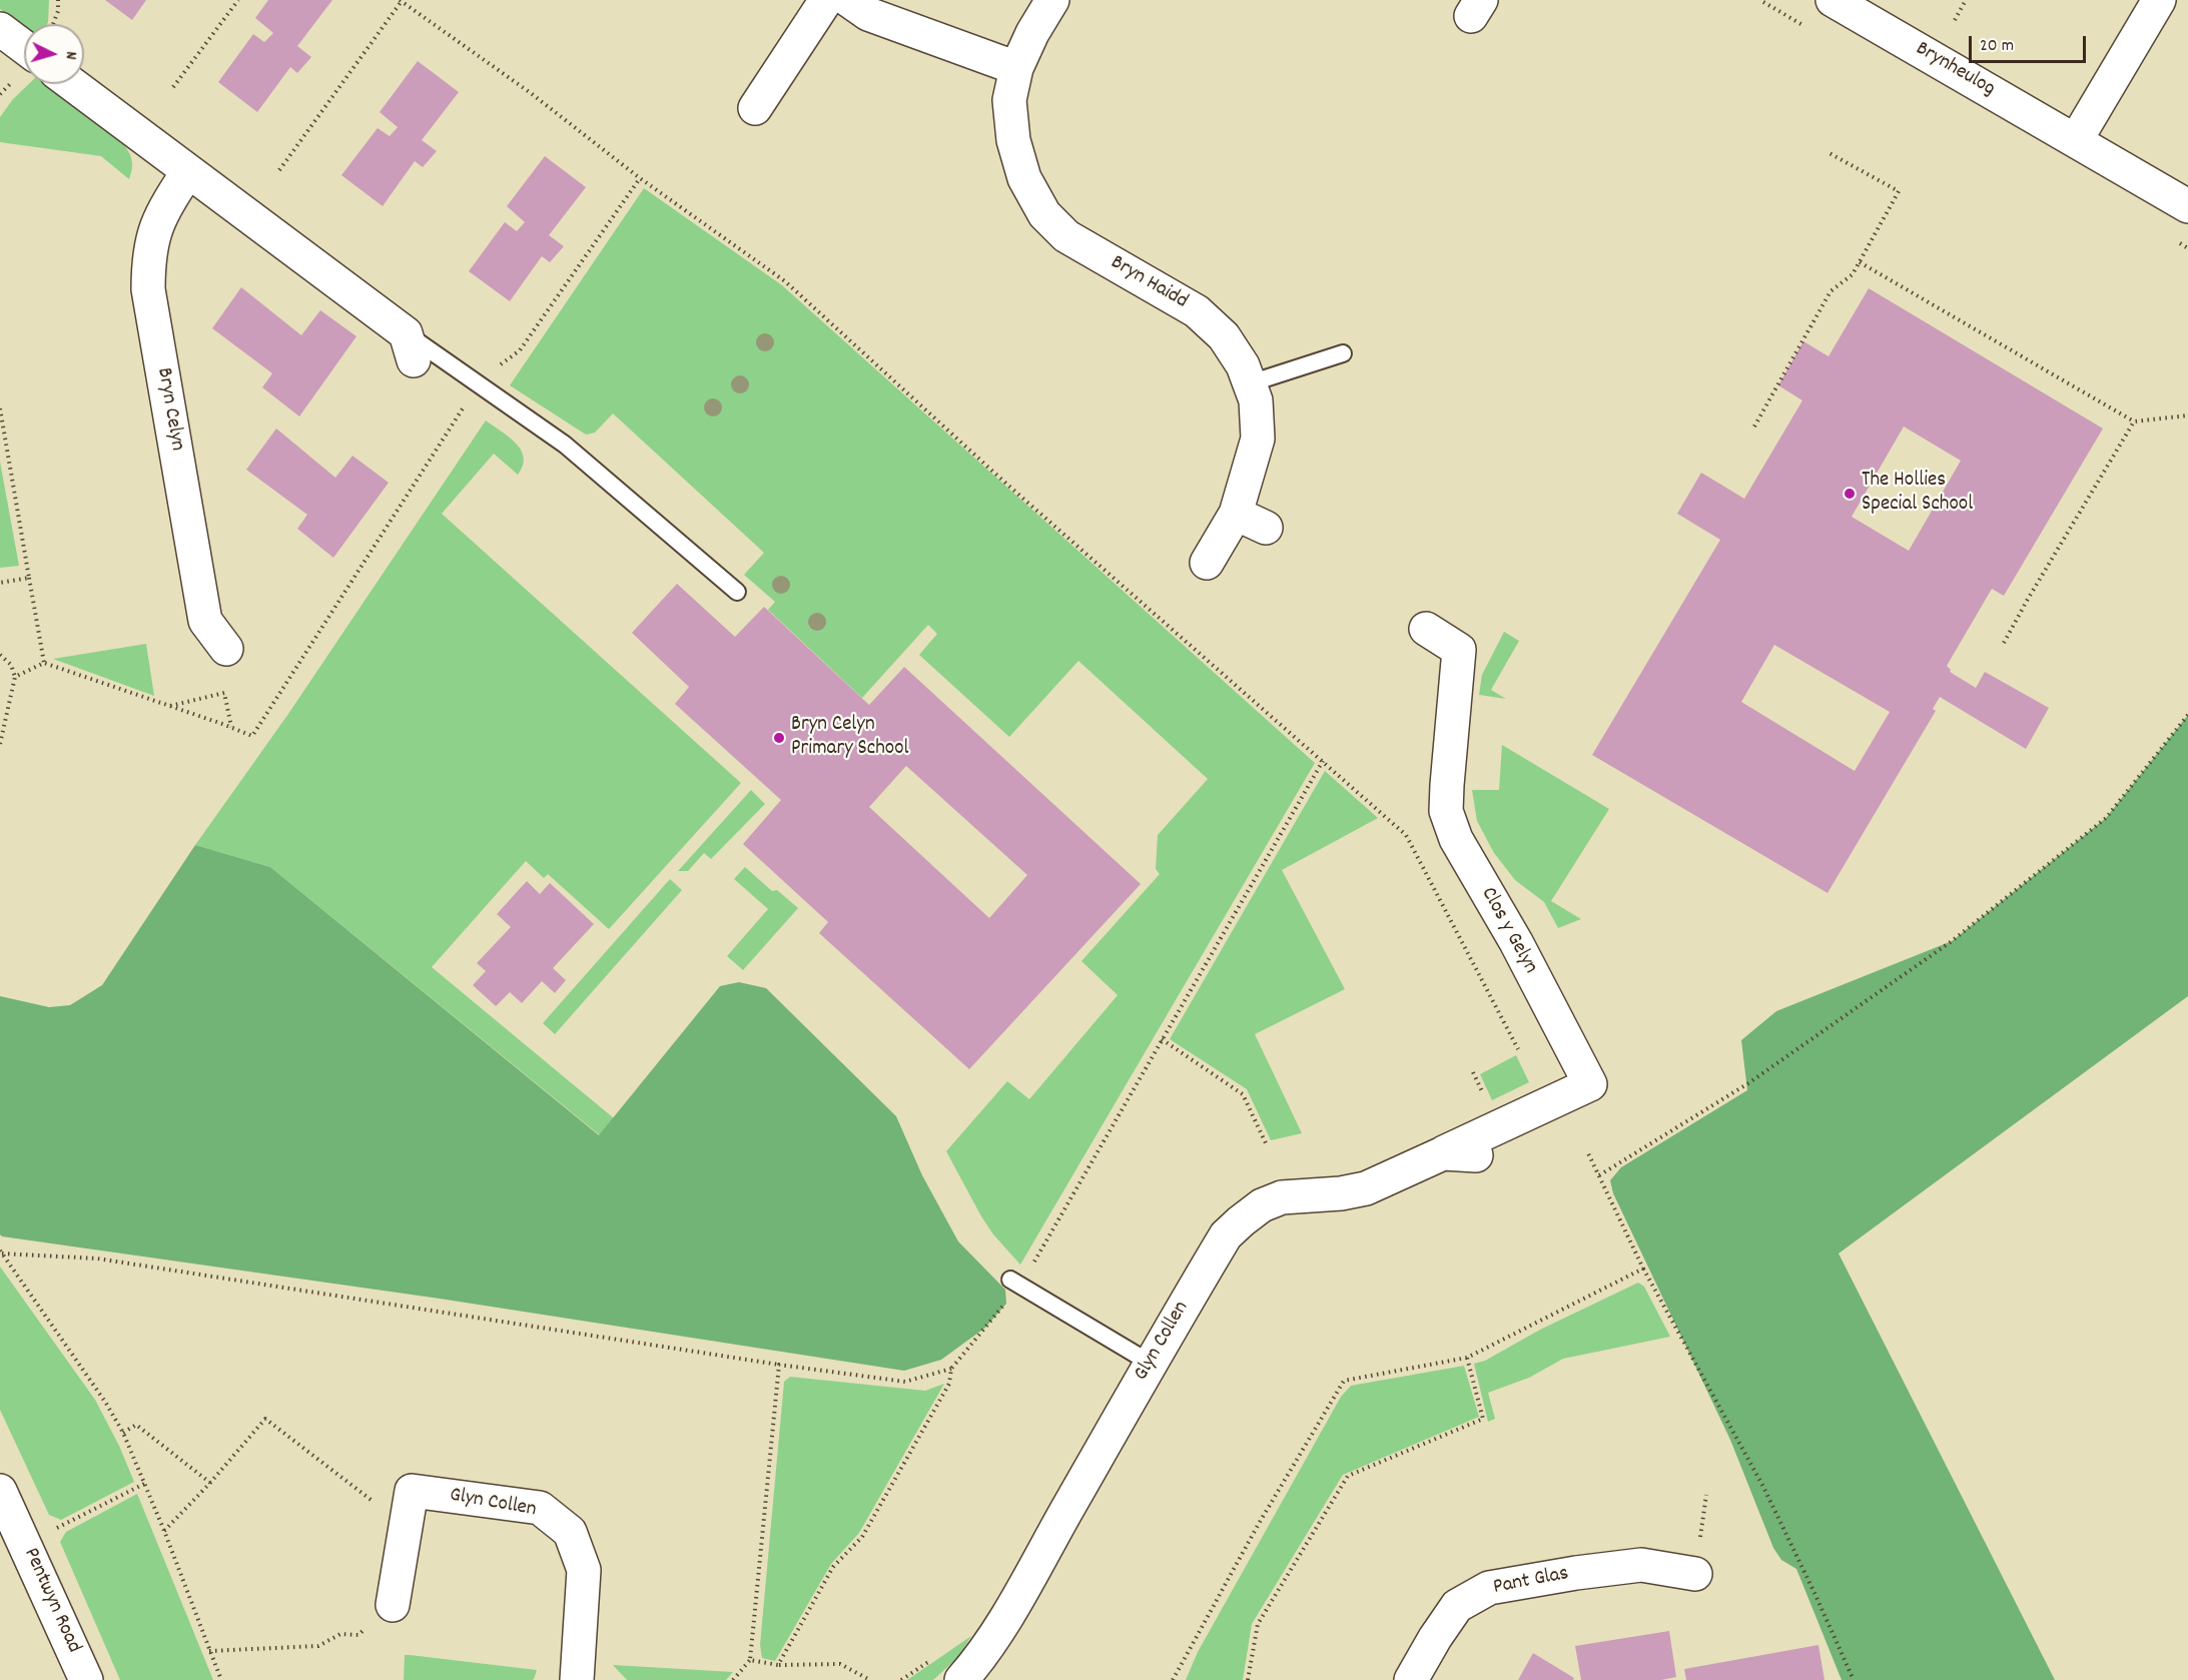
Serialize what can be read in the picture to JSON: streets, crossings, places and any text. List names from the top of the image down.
{
  "streets": {
    "street": [
      "Brynheulog",
      "Bryn Haidd",
      "Bryn Celyn",
      "Clos y Gelyn",
      "Glyn Collen",
      "Pant Glas",
      "Pentwyn Road"
    ]
  },
  "crossings": [
    ["Clos y Gelyn", "Glyn Collen"]
  ],
  "places": ["The Hollies Special School", "Bryn Celyn Primary School"],
  "scale_bar": "20 m",
  "north": "right"
}
